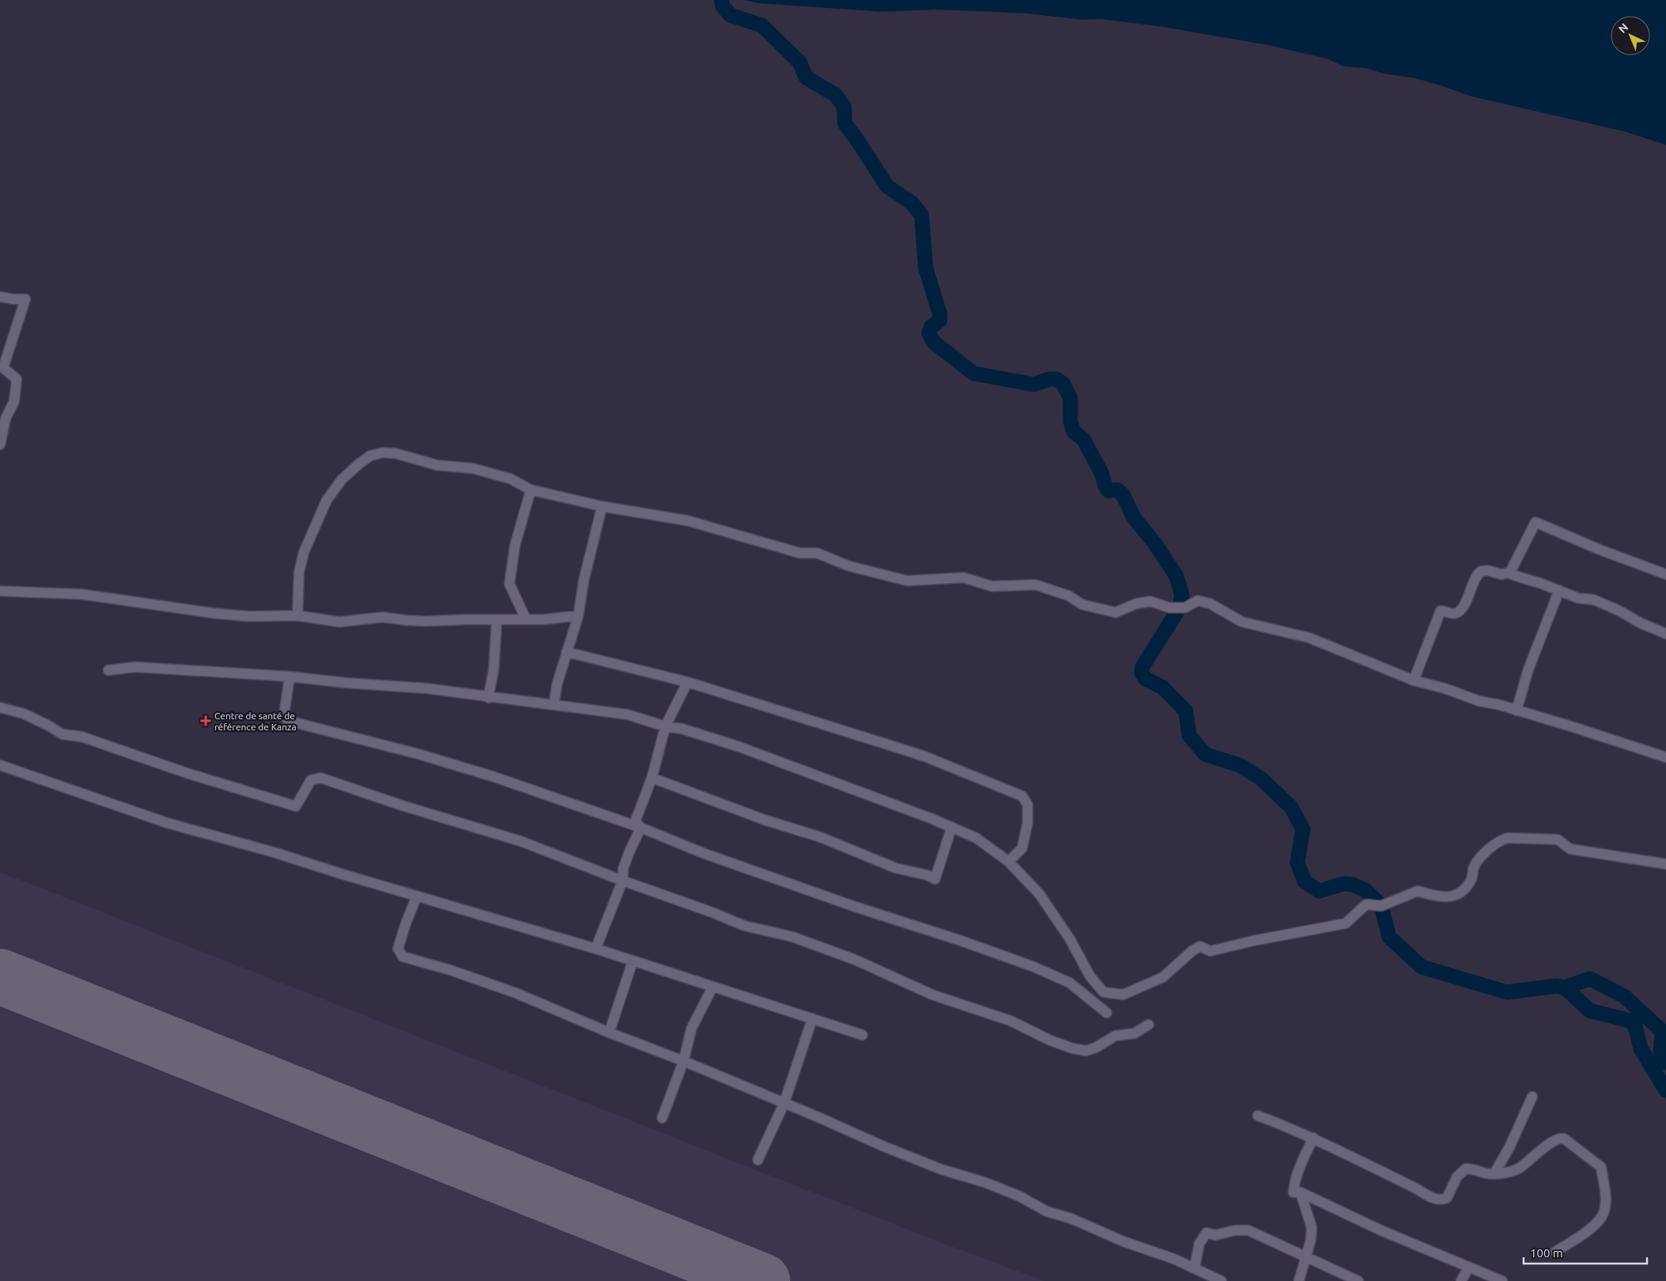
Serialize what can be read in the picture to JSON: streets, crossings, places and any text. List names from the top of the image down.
{
  "places": {
    "health": ["Centre de santé de référence de Kanza"]
  },
  "scale_bar": "100 m",
  "north": "top left"
}
